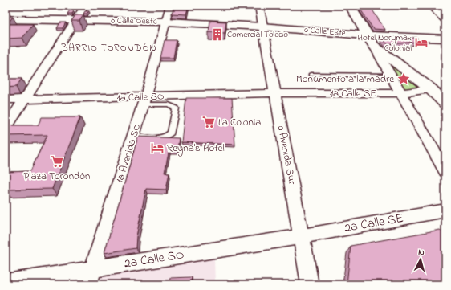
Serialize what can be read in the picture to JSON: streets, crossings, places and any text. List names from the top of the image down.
{
  "streets": {
    "street": [
      "0 Calle Oeste",
      "0 Calle Este",
      "1a Calle SE",
      "1a Calle SO",
      "1a Avenida SO",
      "0 Avenida Sur",
      "2a Calle SE",
      "2a Calle SO"
    ]
  },
  "crossings": [
    ["0 Calle Oeste", "0 Calle Este"],
    ["0 Calle Oeste", "1a Avenida SO"],
    ["0 Calle Oeste", "0 Avenida Sur"],
    ["0 Calle Este", "0 Avenida Sur"],
    ["1a Calle SE", "1a Calle SO"],
    ["1a Calle SE", "0 Avenida Sur"],
    ["1a Calle SO", "1a Avenida SO"],
    ["1a Calle SO", "0 Avenida Sur"],
    ["1a Avenida SO", "2a Calle SO"],
    ["0 Avenida Sur", "2a Calle SE"],
    ["0 Avenida Sur", "2a Calle SO"],
    ["2a Calle SE", "2a Calle SO"]
  ],
  "districts": ["BARRIO TORONDÓN"],
  "places": {
    "building": ["Comercial Toledo"],
    "hotel": ["Hotel Norymax Colonial", "Reyna's Hotel"],
    "place": ["Monumento a la madre"],
    "supermarket": ["La Colonia", "Plaza Torondón"]
  },
  "north": "top"
}
